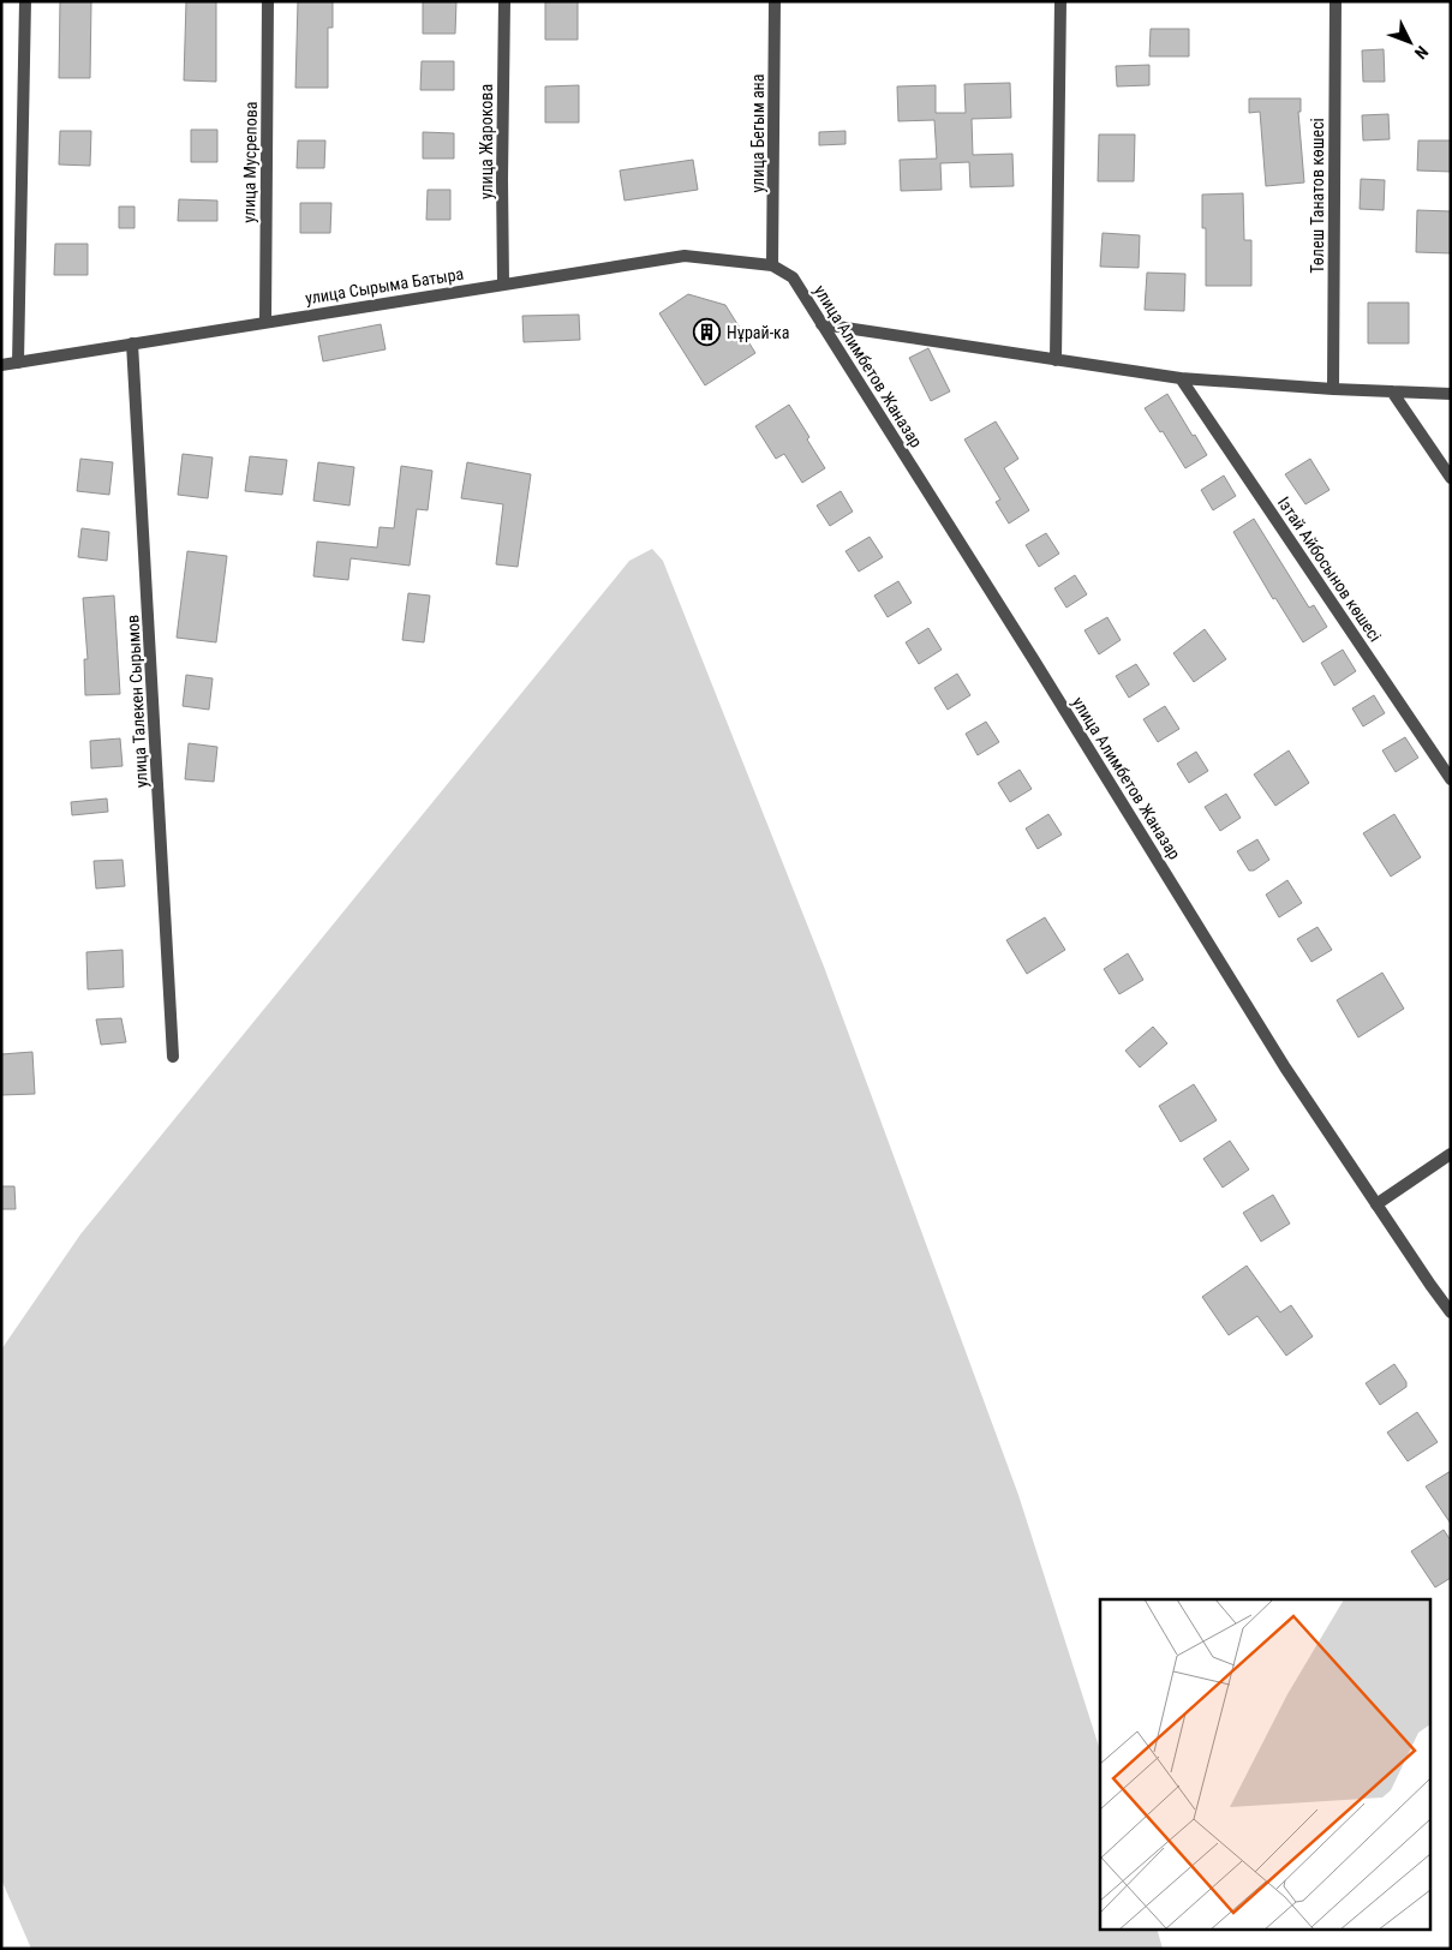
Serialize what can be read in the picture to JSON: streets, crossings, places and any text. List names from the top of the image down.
{
  "streets": {
    "street": [
      "улица Бегым ана",
      "улица Жарокова",
      "улица Мусрепова",
      "Төлеш Танатов көшесі",
      "улица Сырыма Батыра",
      "улица Алимбетов Жаназар",
      "Ізтай Айбосынов көшесі",
      "улица Талекен Сырымов"
    ]
  },
  "crossings": [
    ["улица Бегым ана", "улица Сырыма Батыра"],
    ["улица Бегым ана", "улица Алимбетов Жаназар"],
    ["улица Жарокова", "улица Сырыма Батыра"],
    ["улица Мусрепова", "улица Сырыма Батыра"],
    ["улица Сырыма Батыра", "улица Алимбетов Жаназар"],
    ["улица Сырыма Батыра", "улица Талекен Сырымов"]
  ],
  "places": {
    "building": ["Нұрай-ка"]
  },
  "north": "bottom right"
}
